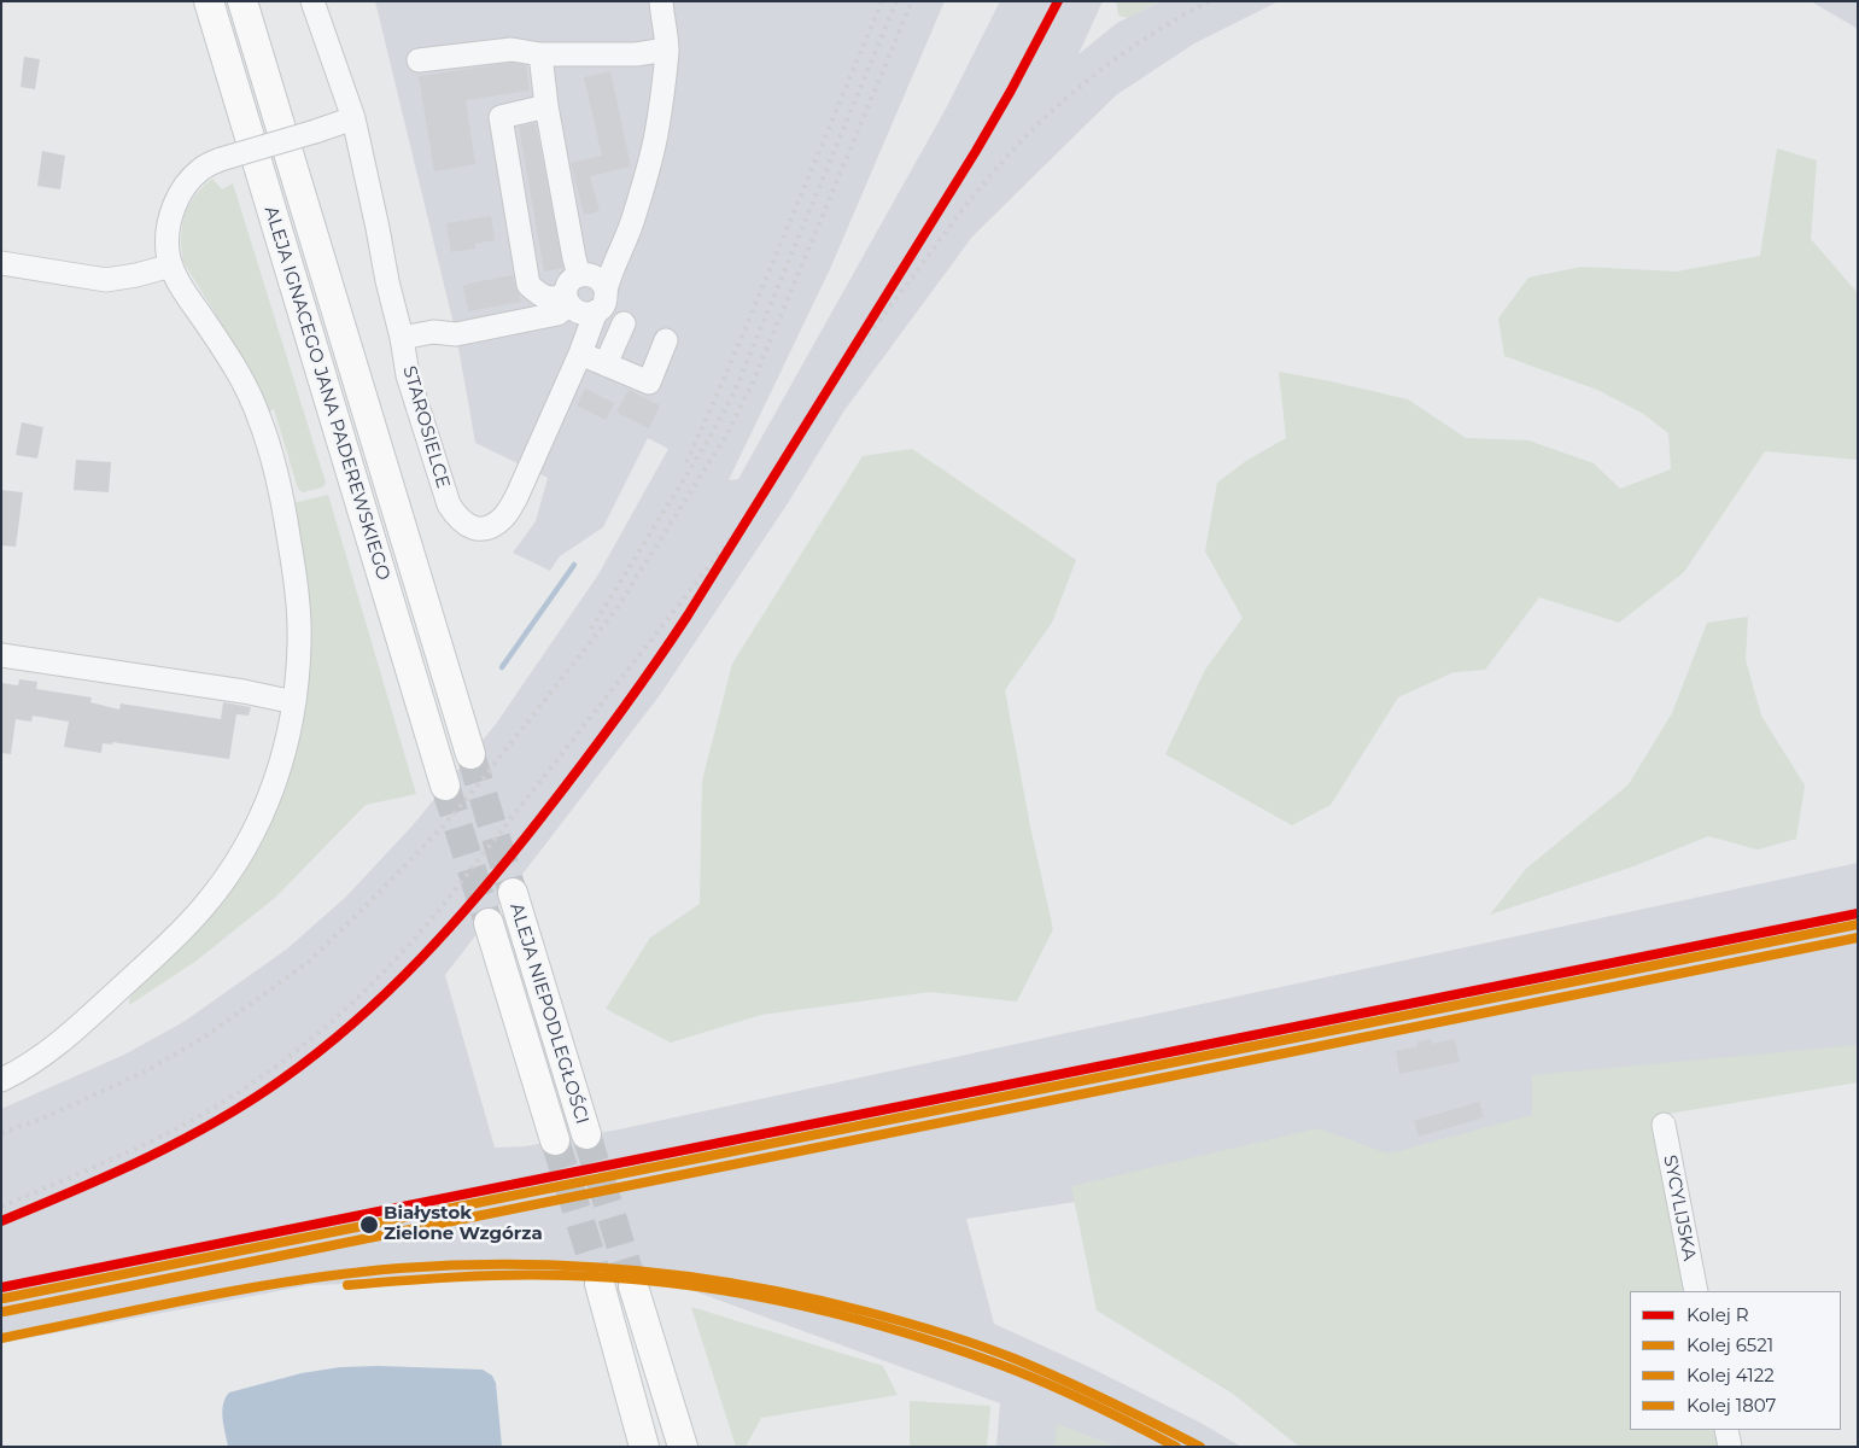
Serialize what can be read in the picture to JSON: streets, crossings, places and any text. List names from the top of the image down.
{
  "streets": {
    "main road": ["ALEJA IGNACEGO JANA PADEREWSKIEGO", "ALEJA NIEPODLEGŁOŚCI"],
    "street": ["STAROSIELCE", "SYCYLIJSKA"]
  },
  "places": ["Białystok Zielone Wzgórza"],
  "lines": [
    "rail line R",
    "rail line 4122",
    "rail line 6521",
    "rail line 1807"
  ],
  "legend": [
    "Kolej R",
    "Kolej 6521",
    "Kolej 4122",
    "Kolej 1807"
  ]
}
